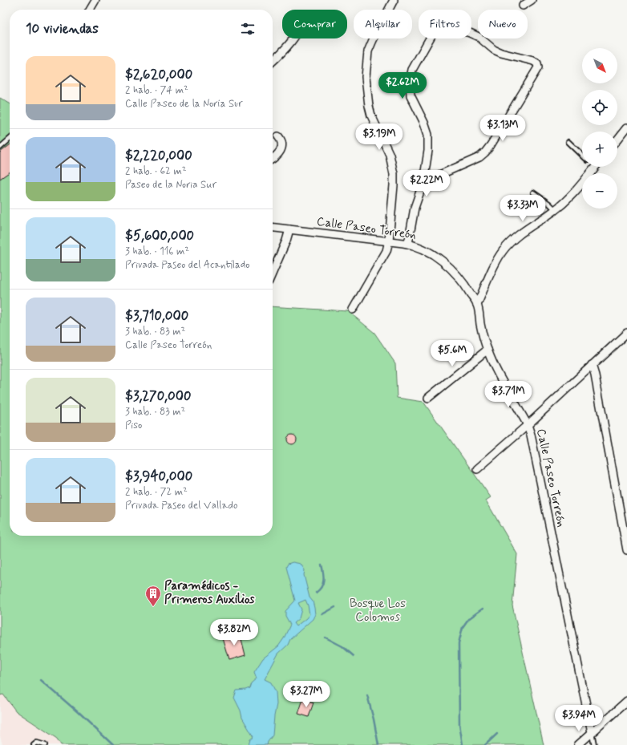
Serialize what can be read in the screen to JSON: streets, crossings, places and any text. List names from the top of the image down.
{
  "streets": {
    "street": ["Calle Paseo Torreón"]
  },
  "parks": ["Bosque Los Colomos"],
  "places": {
    "building": ["Paramédicos - Primeros Auxilios"]
  },
  "north": "bottom right",
  "page": {
    "chip": [
      "Comprar",
      "Alquilar",
      "Filtros",
      "Nuevo"
    ],
    "heading": "10 viviendas",
    "map_buttons": ["+", "−"],
    "list": [
      {
        "name": "$2,620,000",
        "note": "2 hab. · 74 m² · Calle Paseo de la Noria Sur"
      },
      {
        "name": "$2,220,000",
        "note": "2 hab. · 62 m² · Paseo de la Noria Sur"
      },
      {
        "name": "$5,600,000",
        "note": "3 hab. · 116 m² · Privada Paseo del Acantilado"
      },
      {
        "name": "$3,710,000",
        "note": "3 hab. · 83 m² · Calle Paseo Torreón"
      },
      {
        "name": "$3,270,000",
        "note": "3 hab. · 83 m² · Piso"
      },
      {
        "name": "$3,940,000",
        "note": "2 hab. · 72 m² · Privada Paseo del Vallado"
      }
    ],
    "price": [
      "$2.62M",
      "$3.13M",
      "$3.19M",
      "$2.22M",
      "$3.33M",
      "$5.6M",
      "$3.71M",
      "$3.82M",
      "$3.27M",
      "$3.94M"
    ]
  }
}
